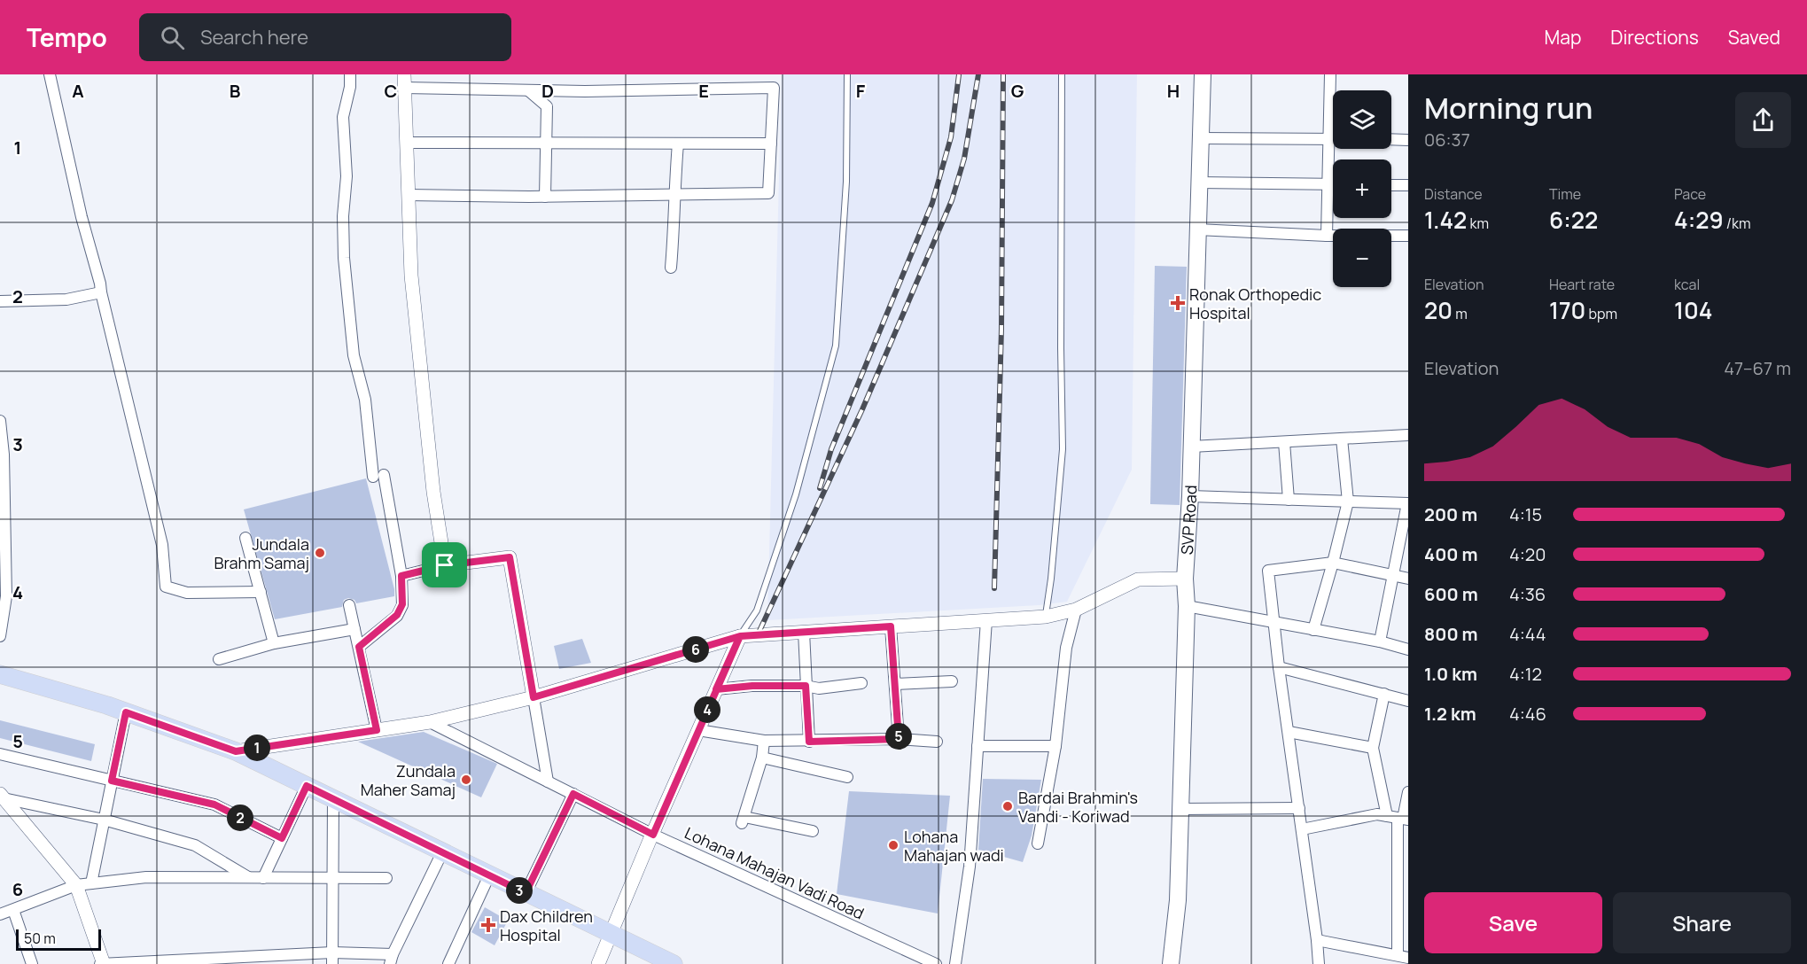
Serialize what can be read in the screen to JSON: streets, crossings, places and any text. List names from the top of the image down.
{
  "streets": {
    "main road": ["SVP Road"],
    "street": ["Lohana Mahajan Vadi Road"]
  },
  "places": {
    "health": ["Ronak Orthopedic Hospital", "Dax Children Hospital"],
    "other": [
      "Jundala Brahm Samaj",
      "Zundala Maher Samaj",
      "Bardai Brahmin's Vandi - Koriwad",
      "Lohana Mahajan wadi"
    ]
  },
  "scale_bar": "50 m",
  "page": {
    "header": "Tempo",
    "search": "Search here",
    "nav": ["Map", "Directions", "Saved"],
    "heading": ["Morning run", "06:37"],
    "map_buttons": ["+", "−"],
    "stats": [
      ["Distance", "1.42 km"],
      ["Time", "6:22"],
      ["Pace", "4:29 /km"],
      ["Elevation", "20 m"],
      ["Heart rate", "170 bpm"],
      ["kcal", "104"]
    ],
    "chart": ["Elevation", "47–67 m"],
    "list": [
      {
        "name": "200 m",
        "note": "4:15"
      },
      {
        "name": "400 m",
        "note": "4:20"
      },
      {
        "name": "600 m",
        "note": "4:36"
      },
      {
        "name": "800 m",
        "note": "4:44"
      },
      {
        "name": "1.0 km",
        "note": "4:12"
      },
      {
        "name": "1.2 km",
        "note": "4:46"
      }
    ],
    "pins": [
      "6",
      "4",
      "5",
      "1",
      "2",
      "3"
    ],
    "buttons": ["Save", "Share"],
    "scale": "50 m"
  },
  "grid": {
    "columns": [
      "A",
      "B",
      "C",
      "D",
      "E",
      "F",
      "G",
      "H"
    ],
    "rows": [
      "1",
      "2",
      "3",
      "4",
      "5",
      "6"
    ]
  }
}
